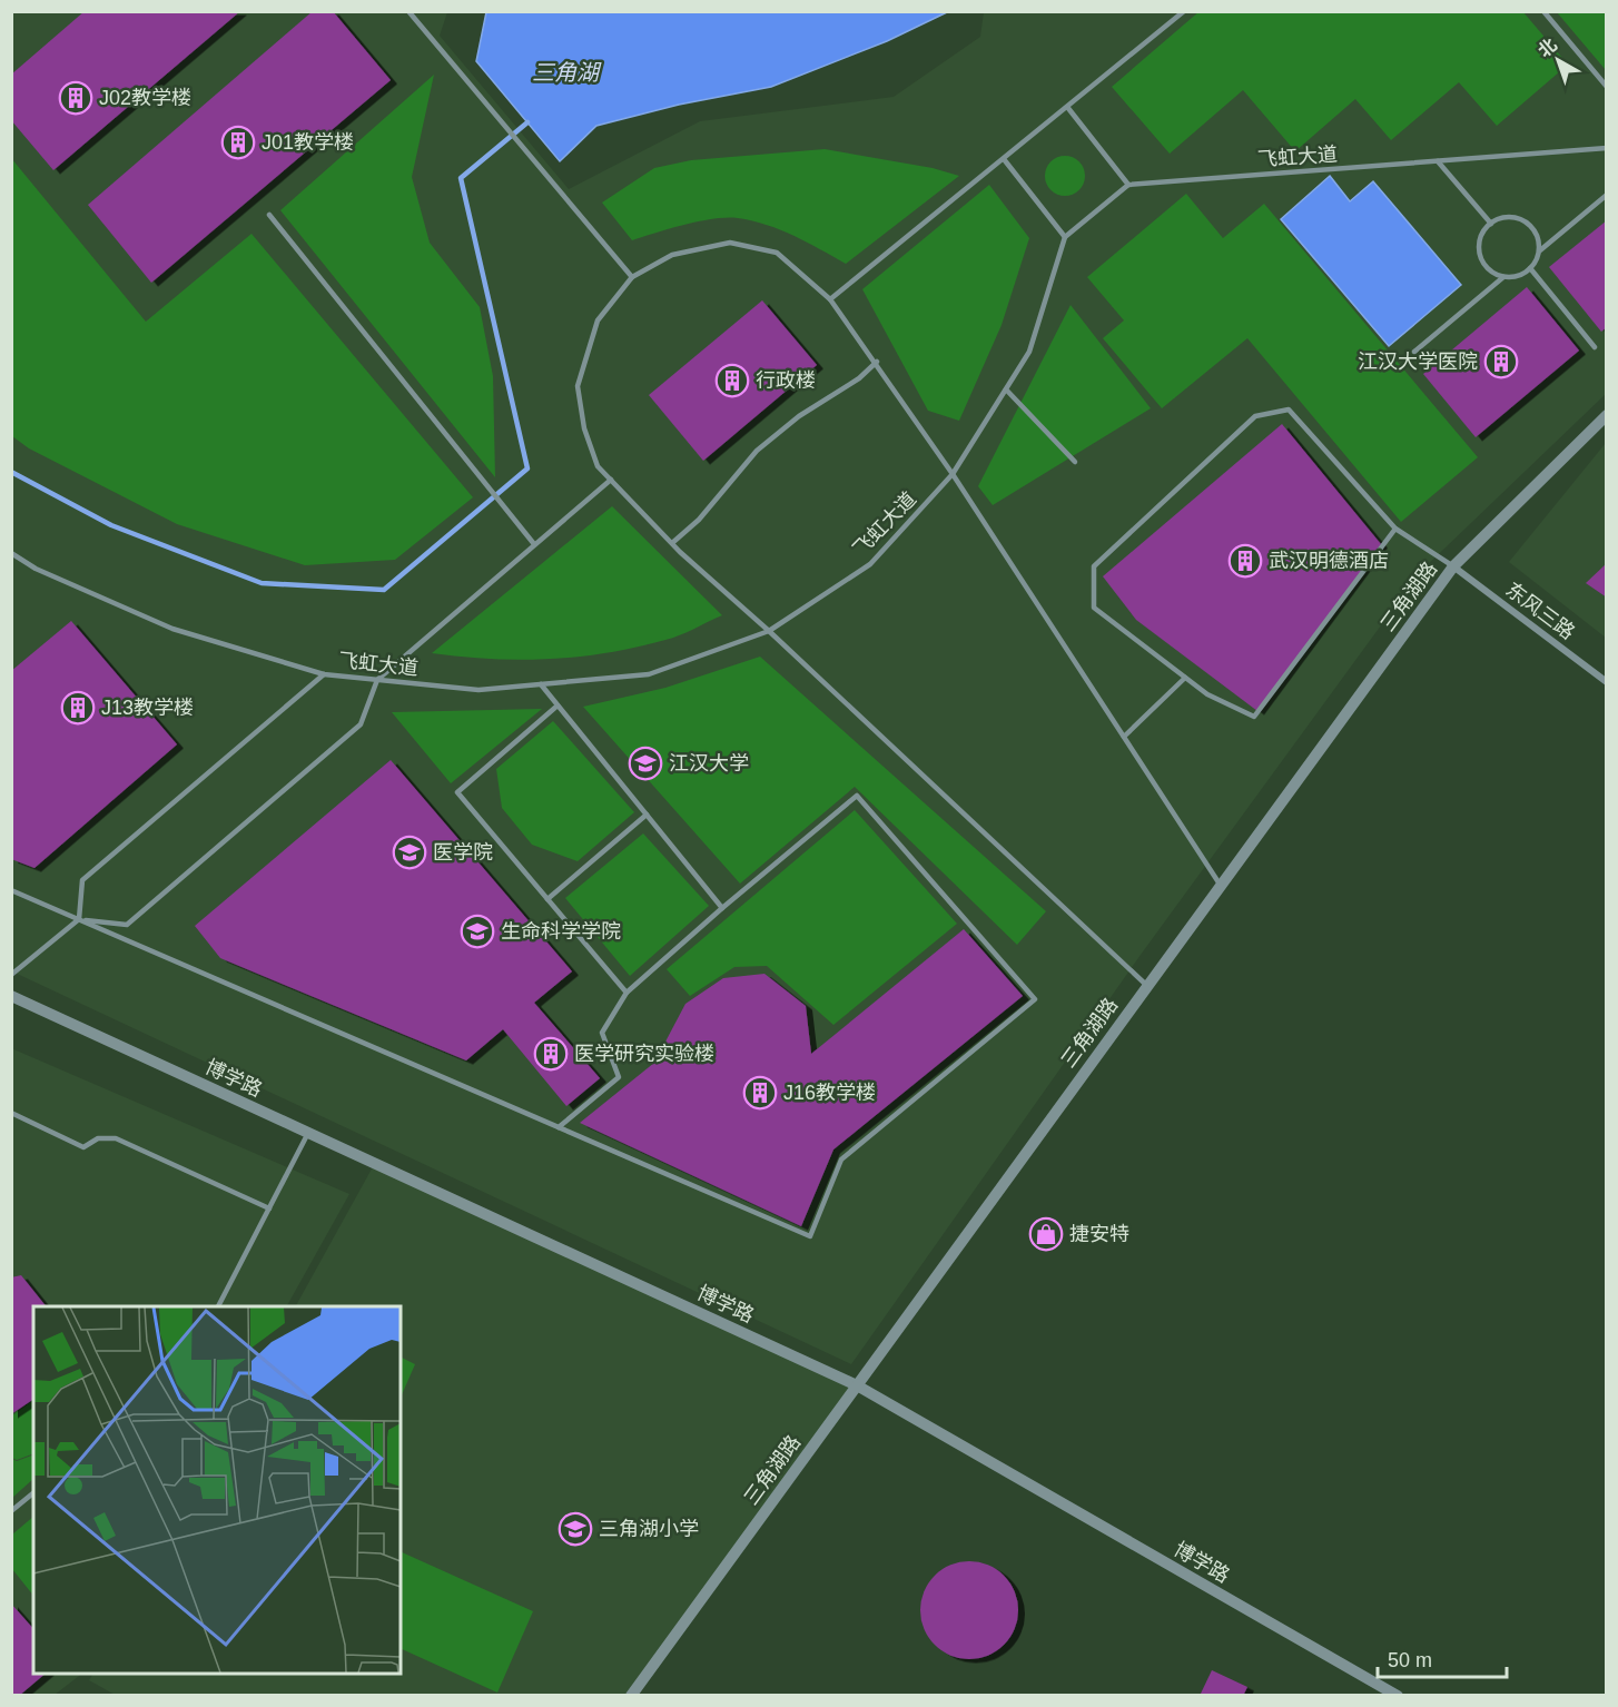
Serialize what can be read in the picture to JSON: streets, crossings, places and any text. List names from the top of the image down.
{
  "streets": {
    "street": ["三角湖路", "东风三路", "博学路"],
    "lane": ["飞虹大道"]
  },
  "crossings": [
    ["三角湖路", "东风三路"],
    ["三角湖路", "博学路"]
  ],
  "water": ["三角湖"],
  "places": {
    "building": [
      "J02教学楼",
      "J01教学楼",
      "江汉大学医院",
      "行政楼",
      "武汉明德酒店",
      "J13教学楼",
      "医学研究实验楼",
      "J16教学楼"
    ],
    "school or university": [
      "江汉大学",
      "医学院",
      "生命科学学院",
      "三角湖小学"
    ],
    "shop": ["捷安特"]
  },
  "scale_bar": "50 m",
  "north": "top left"
}
